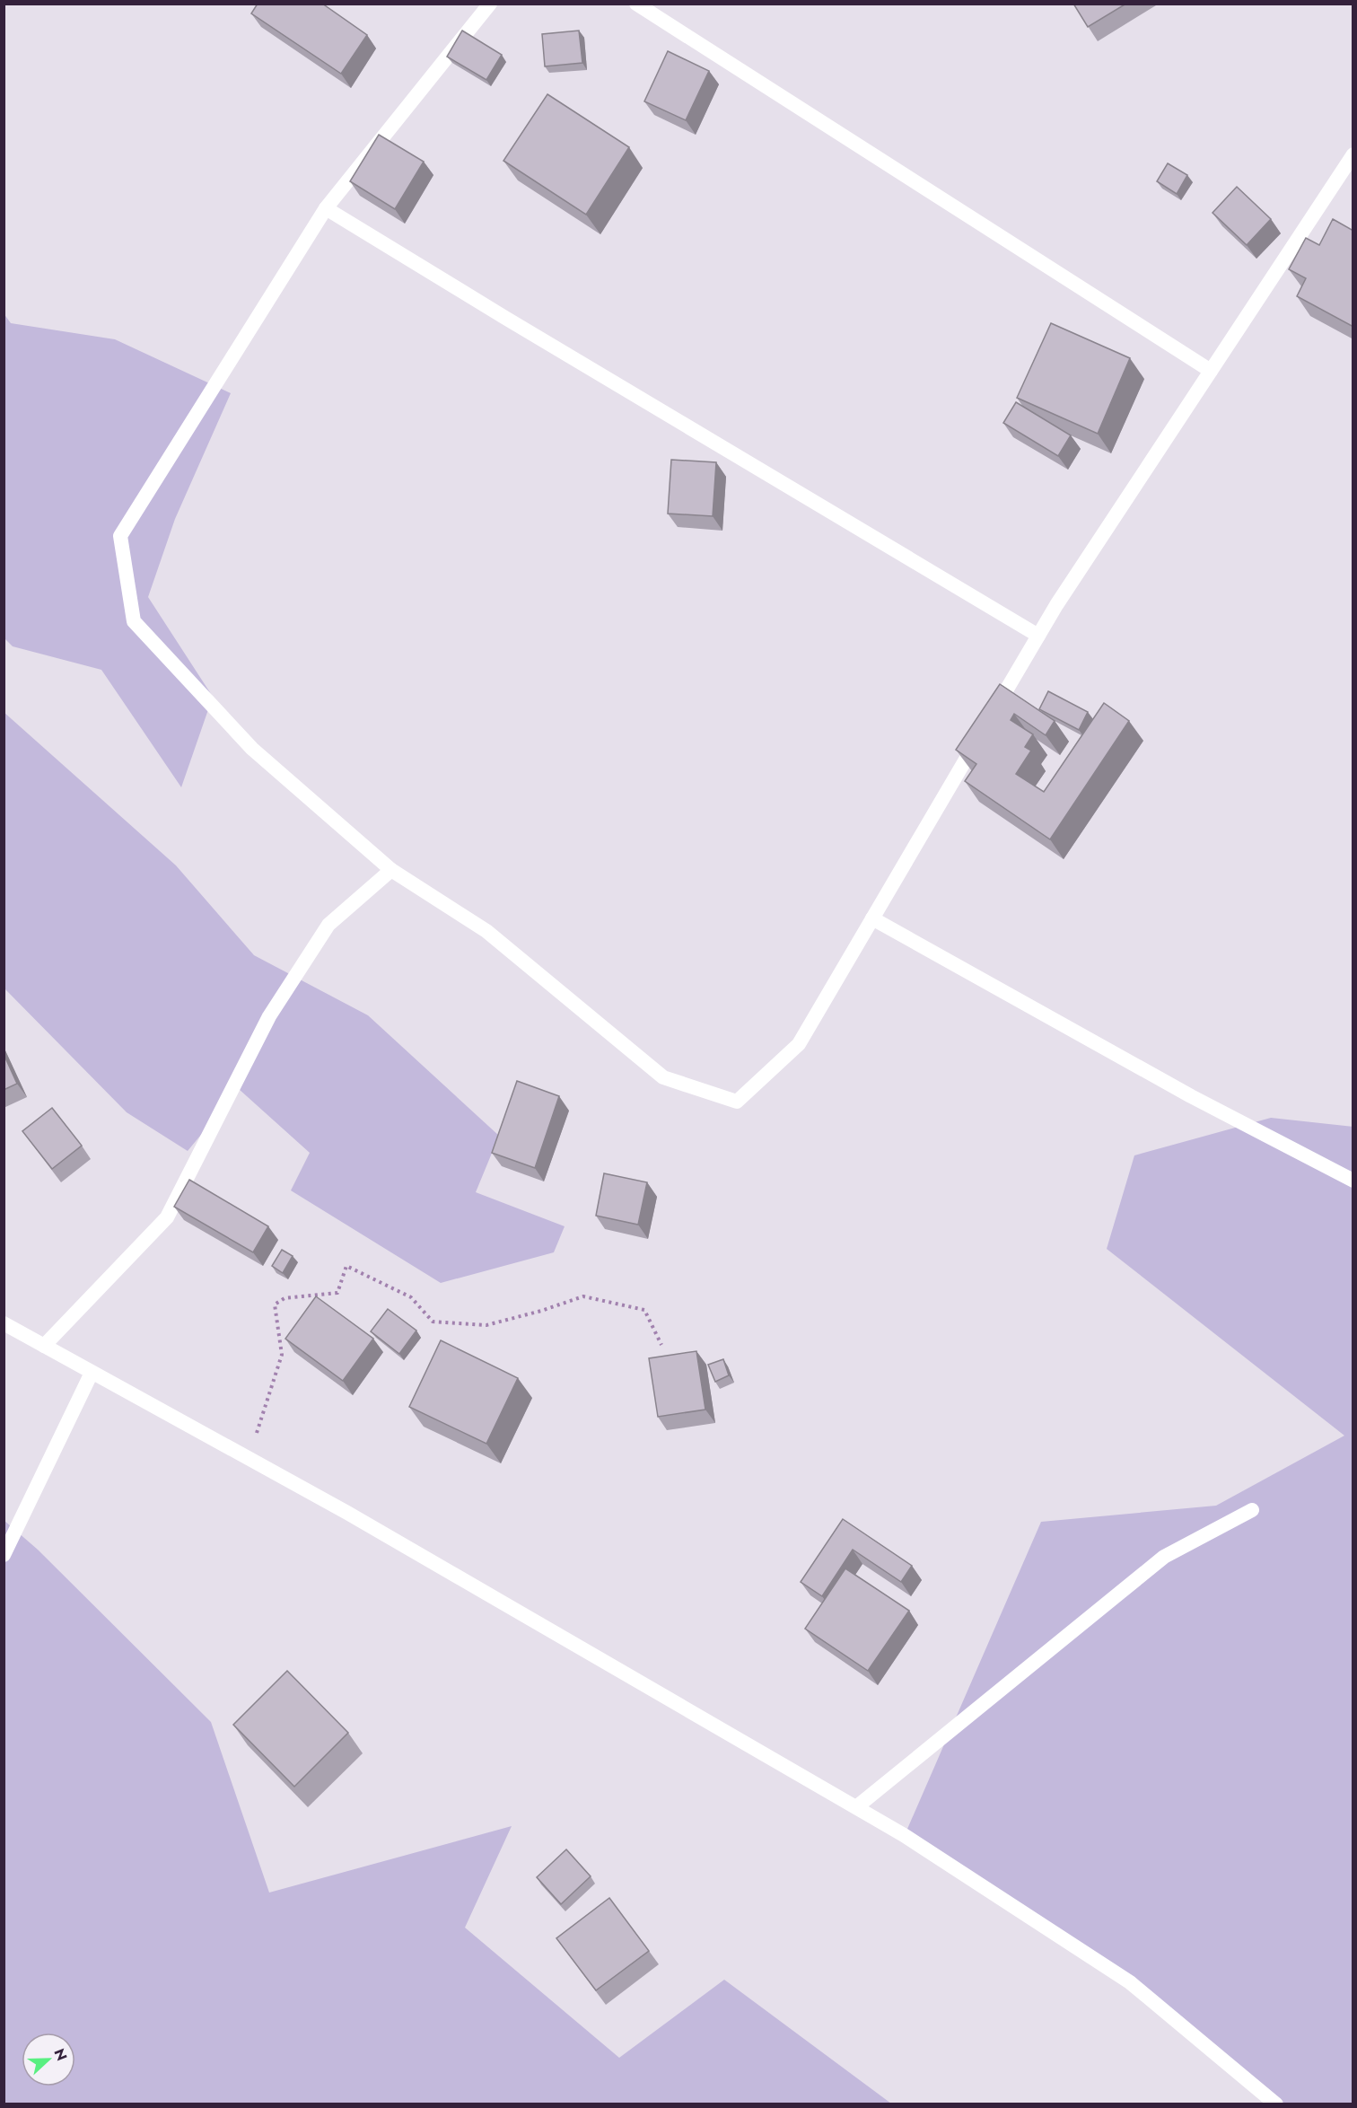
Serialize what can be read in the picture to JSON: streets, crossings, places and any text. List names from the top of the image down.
{
  "north": "right"
}
